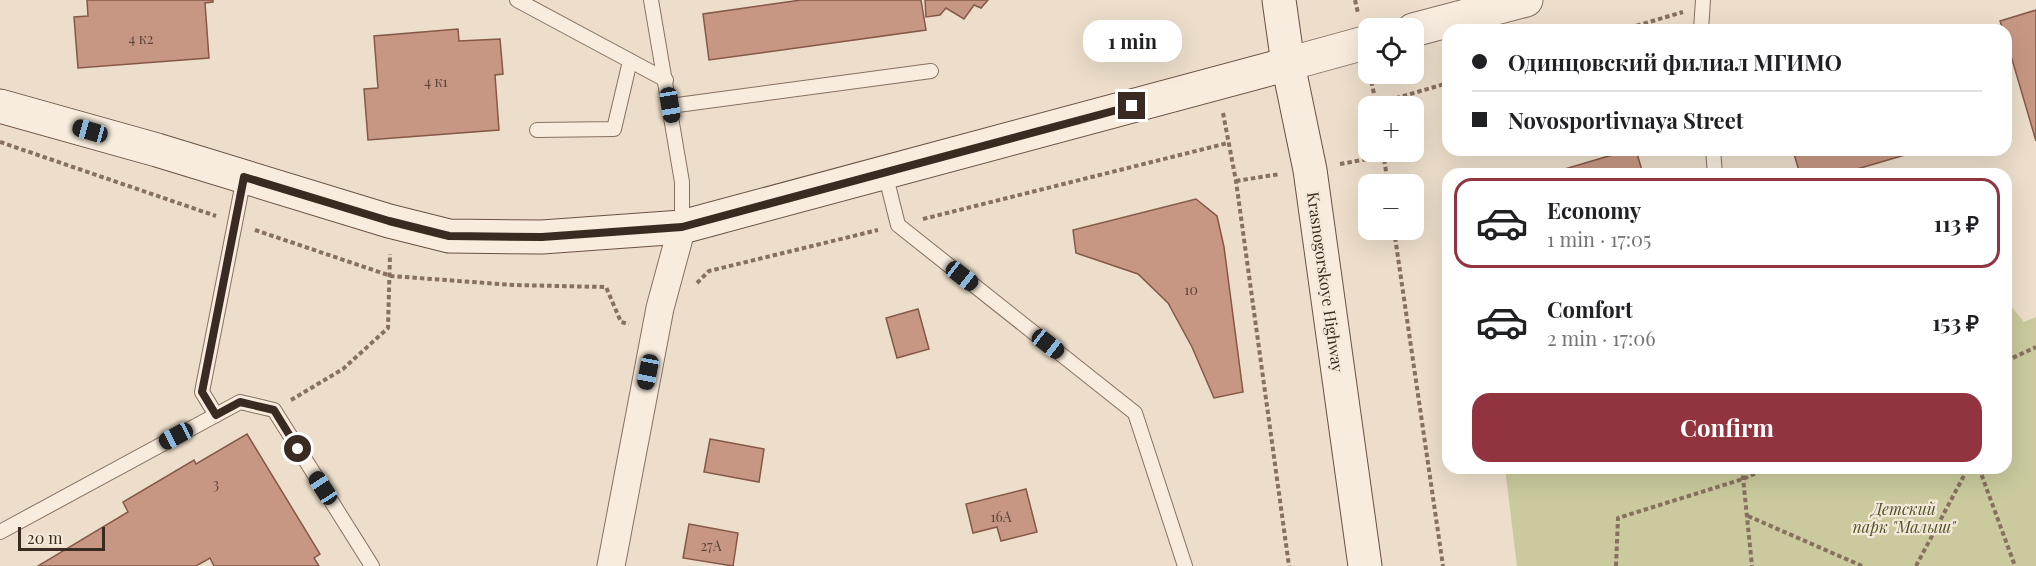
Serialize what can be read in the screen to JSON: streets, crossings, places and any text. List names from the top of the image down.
{
  "streets": {
    "main road": ["Krasnogorskoye Highway"]
  },
  "parks": ["Детский парк \"Малыш\""],
  "house_numbers": [
    "4 к2",
    "4 к1",
    "10",
    "3",
    "16А",
    "27А"
  ],
  "scale_bar": "20 m",
  "page": {
    "map_buttons": ["+", "−"],
    "bubble": "1 min",
    "banner": ["Одинцовский филиал МГИМО", "Novosportivnaya Street"],
    "list": [
      {
        "name": "Economy",
        "note": "1 min · 17:05",
        "value": "113 ₽"
      },
      {
        "name": "Comfort",
        "note": "2 min · 17:06",
        "value": "153 ₽"
      }
    ],
    "buttons": "Confirm",
    "scale": "20 m"
  }
}
